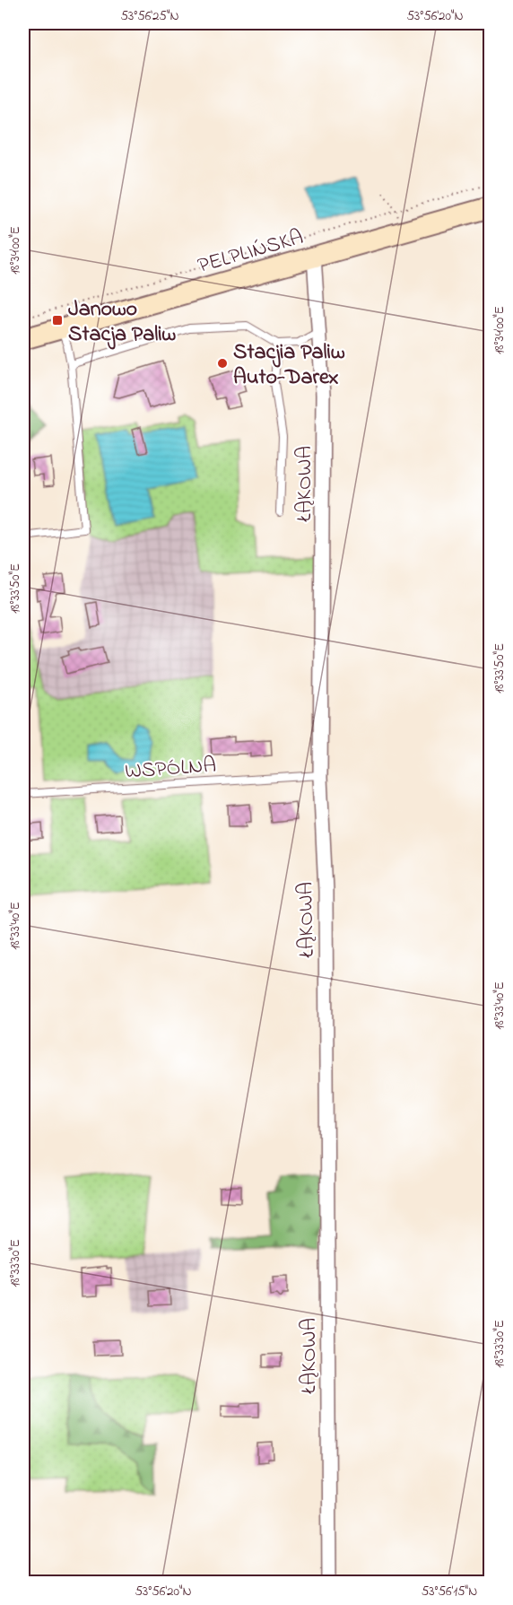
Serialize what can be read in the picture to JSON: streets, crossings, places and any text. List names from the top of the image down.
{
  "streets": {
    "main road": ["PELPLIŃSKA"],
    "street": ["ŁĄKOWA"],
    "lane": ["WSPÓLNA"]
  },
  "crossings": [
    ["PELPLIŃSKA", "ŁĄKOWA"],
    ["ŁĄKOWA", "WSPÓLNA"]
  ],
  "places": {
    "transit": ["Janowo Stacja Paliw"],
    "other": ["Stacjia Paliw Auto-Darex"]
  },
  "coordinates": [
    "53°56'25\"N",
    "53°56'20\"N",
    "18°34'00\"E",
    "18°33'50\"E",
    "18°33'40\"E",
    "18°33'30\"E",
    "53°56'15\"N"
  ]
}
